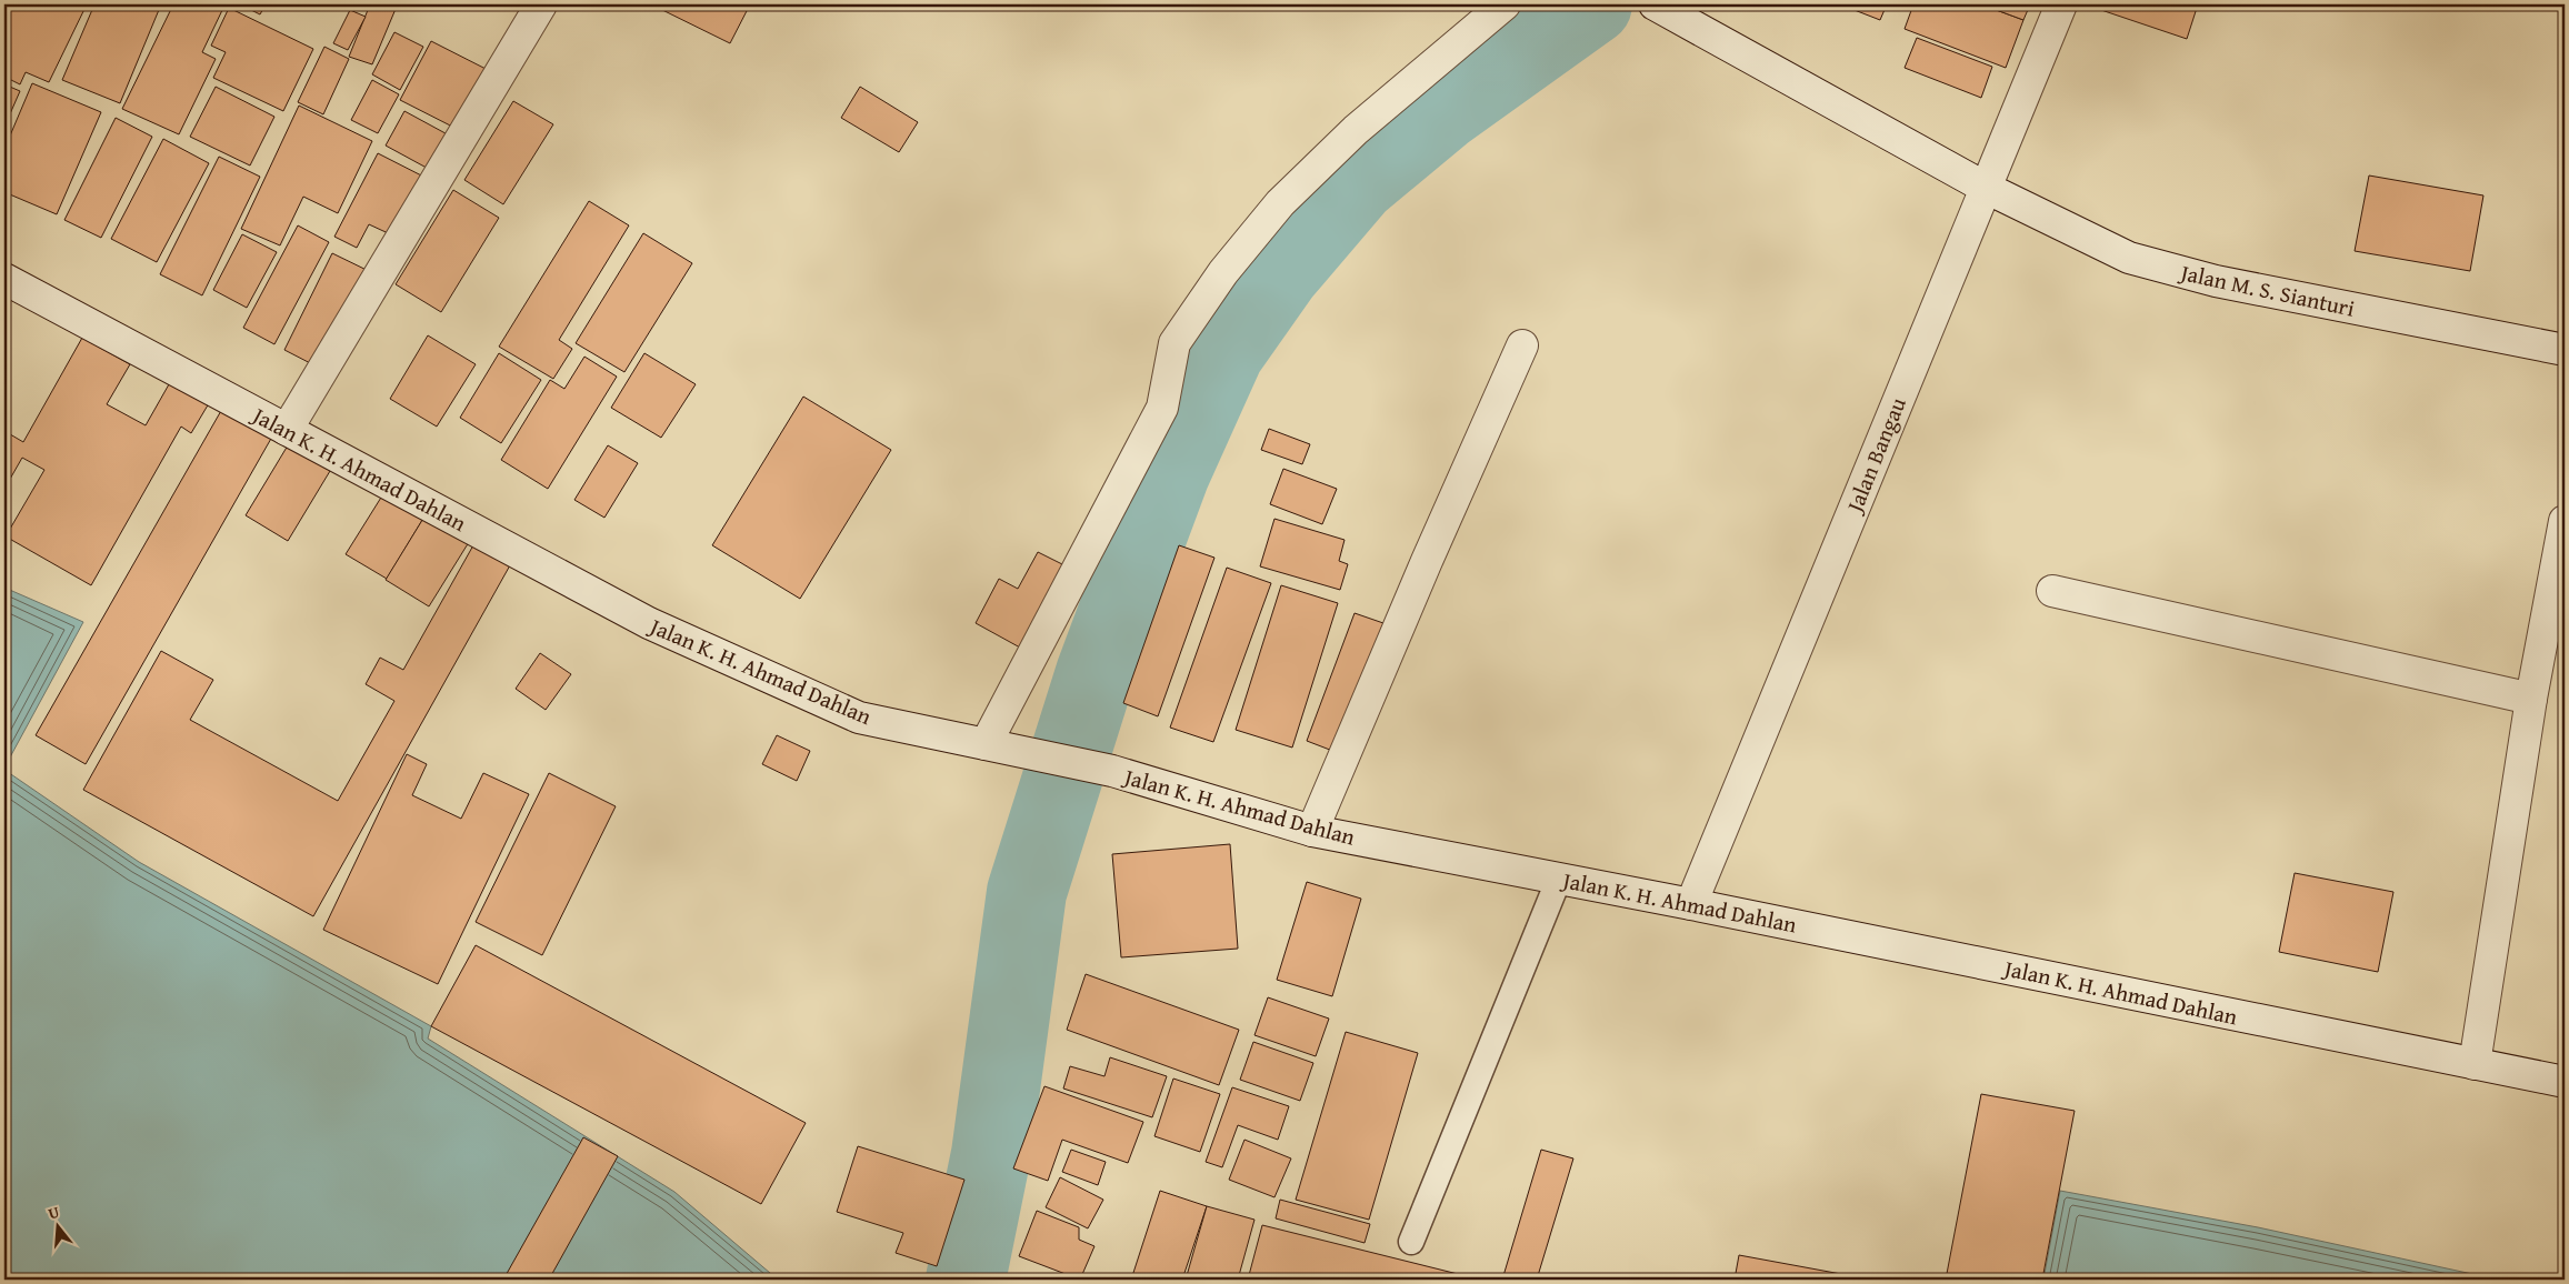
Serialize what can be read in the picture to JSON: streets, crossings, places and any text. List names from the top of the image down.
{
  "streets": {
    "street": ["Jalan M. S. Sianturi", "Jalan Bangau", "Jalan K. H. Ahmad Dahlan"]
  },
  "crossings": [
    ["Jalan M. S. Sianturi", "Jalan Bangau"],
    ["Jalan Bangau", "Jalan K. H. Ahmad Dahlan"]
  ],
  "north": "top"
}
